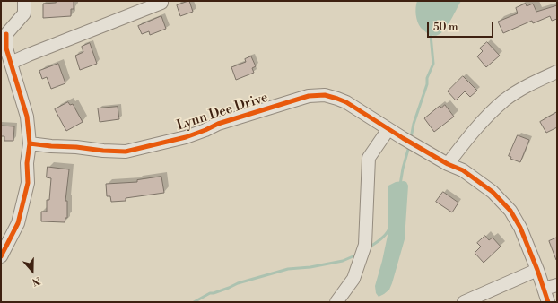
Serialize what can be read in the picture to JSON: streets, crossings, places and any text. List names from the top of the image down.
{
  "streets": {
    "street": ["Lynn Dee Drive"]
  },
  "scale_bar": "50 m",
  "north": "bottom"
}
